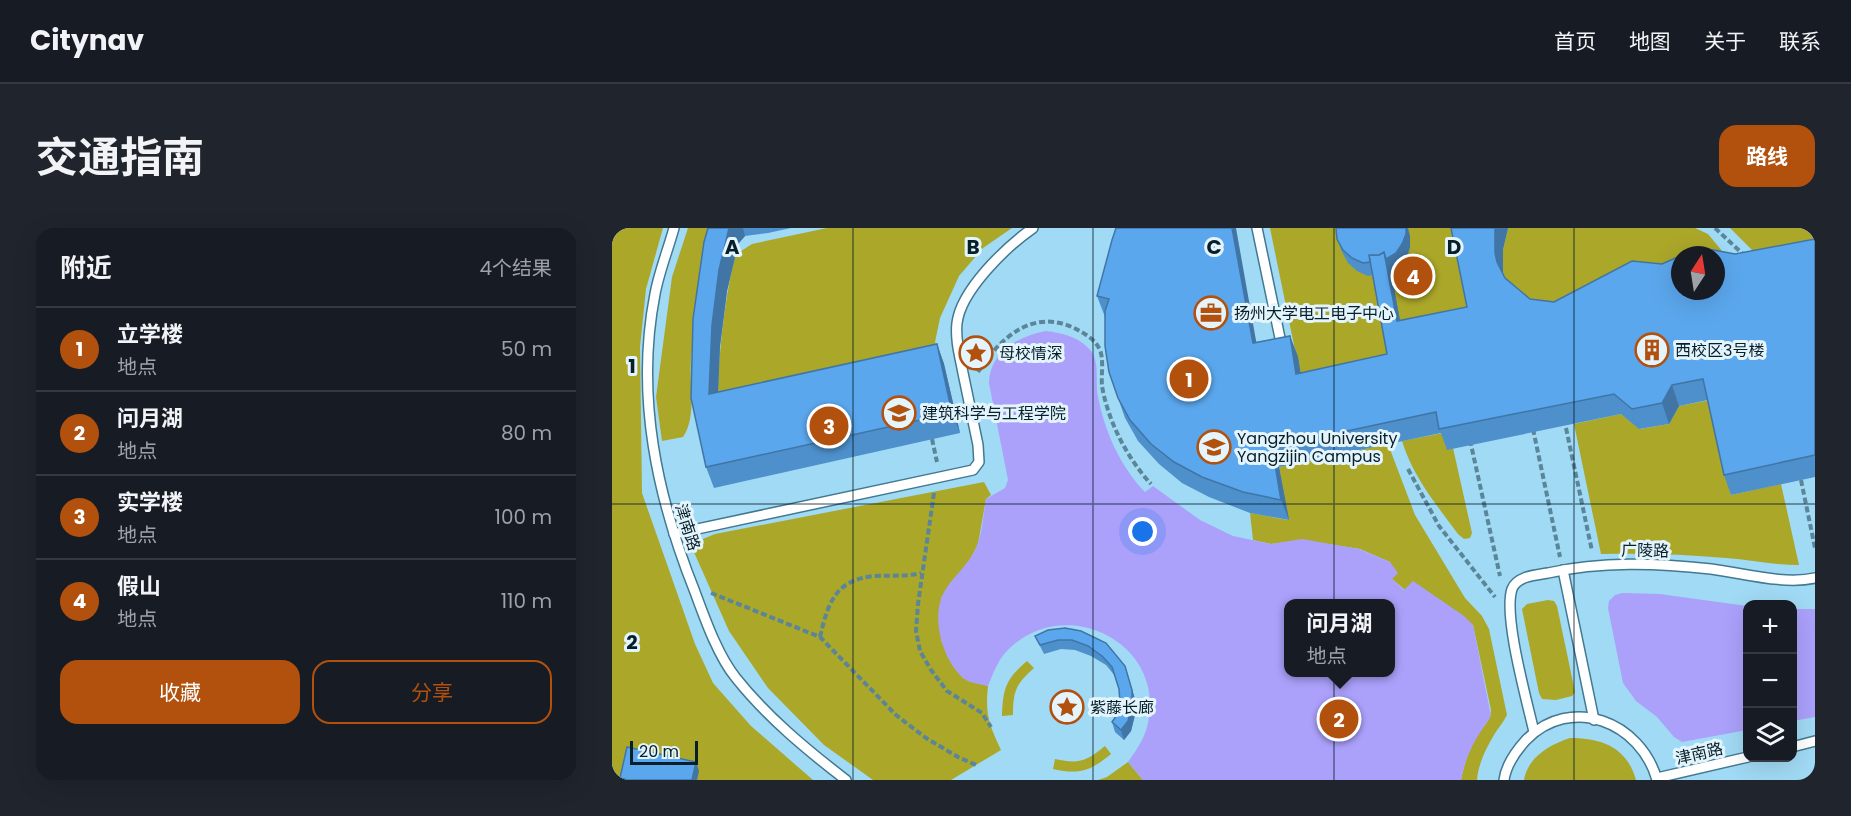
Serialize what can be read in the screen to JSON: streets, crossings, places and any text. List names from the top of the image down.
{
  "streets": {
    "lane": ["津南路", "广陵路"]
  },
  "places": {
    "office": ["扬州大学电工电子中心"],
    "building": ["西校区3号楼"],
    "place": ["母校情深", "紫藤长廊"],
    "school or university": ["建筑科学与工程学院", "Yangzhou University Yangzijin Campus"]
  },
  "scale_bar": "20 m",
  "north": "top",
  "page": {
    "header": "Citynav",
    "nav": [
      "首页",
      "地图",
      "关于",
      "联系"
    ],
    "title": "交通指南",
    "buttons": [
      "路线",
      ["收藏", "分享"]
    ],
    "heading": ["附近", "4个结果"],
    "pins": [
      "4",
      "1",
      "3",
      "2"
    ],
    "list": [
      {
        "mark": "1",
        "name": "立学楼",
        "note": "地点",
        "value": "50 m"
      },
      {
        "mark": "2",
        "name": "问月湖",
        "note": "地点",
        "value": "80 m"
      },
      {
        "mark": "3",
        "name": "实学楼",
        "note": "地点",
        "value": "100 m"
      },
      {
        "mark": "4",
        "name": "假山",
        "note": "地点",
        "value": "110 m"
      }
    ],
    "popup": ["问月湖", "地点"],
    "map_buttons": ["+", "−"],
    "scale": "20 m"
  },
  "grid": {
    "columns": [
      "A",
      "B",
      "C",
      "D"
    ],
    "rows": ["1", "2"]
  }
}
